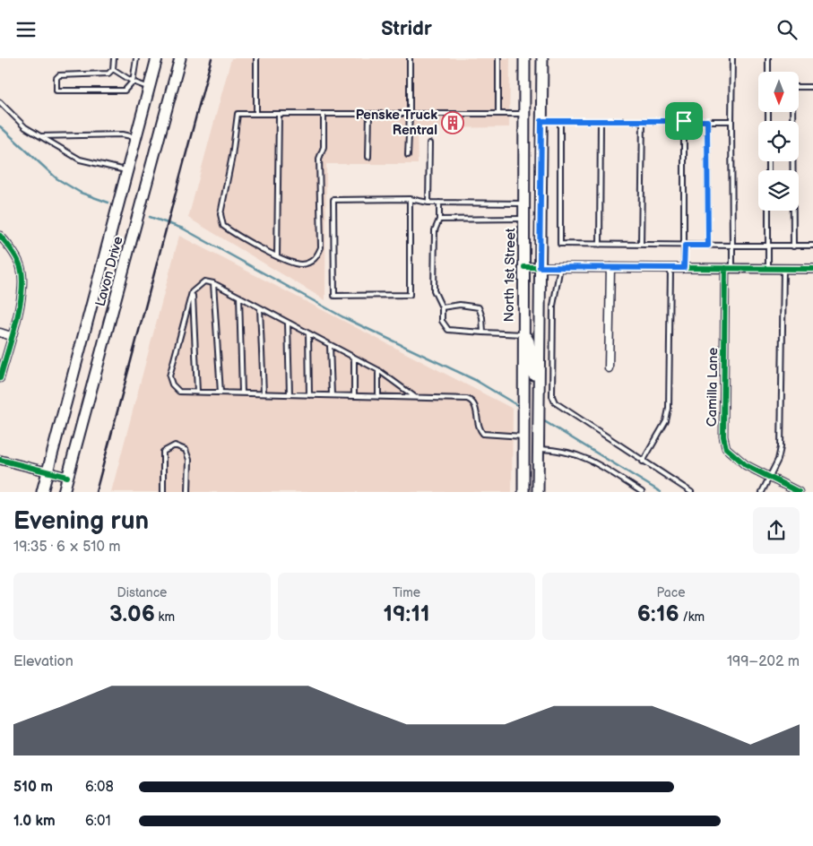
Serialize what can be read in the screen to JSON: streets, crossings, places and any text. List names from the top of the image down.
{
  "streets": {
    "main road": ["Lavon Drive", "North 1st Street"],
    "street": ["Camilla Lane"]
  },
  "places": {
    "building": ["Penske Truck Rentral"]
  },
  "north": "bottom",
  "page": {
    "header": "Stridr",
    "heading": ["Evening run", "19:35 · 6 × 510 m"],
    "stats": [
      ["Distance", "3.06 km"],
      ["Time", "19:11"],
      ["Pace", "6:16 /km"]
    ],
    "chart": ["Elevation", "199–202 m"],
    "list": [
      {
        "name": "510 m",
        "note": "6:08"
      },
      {
        "name": "1.0 km",
        "note": "6:01"
      }
    ]
  }
}
